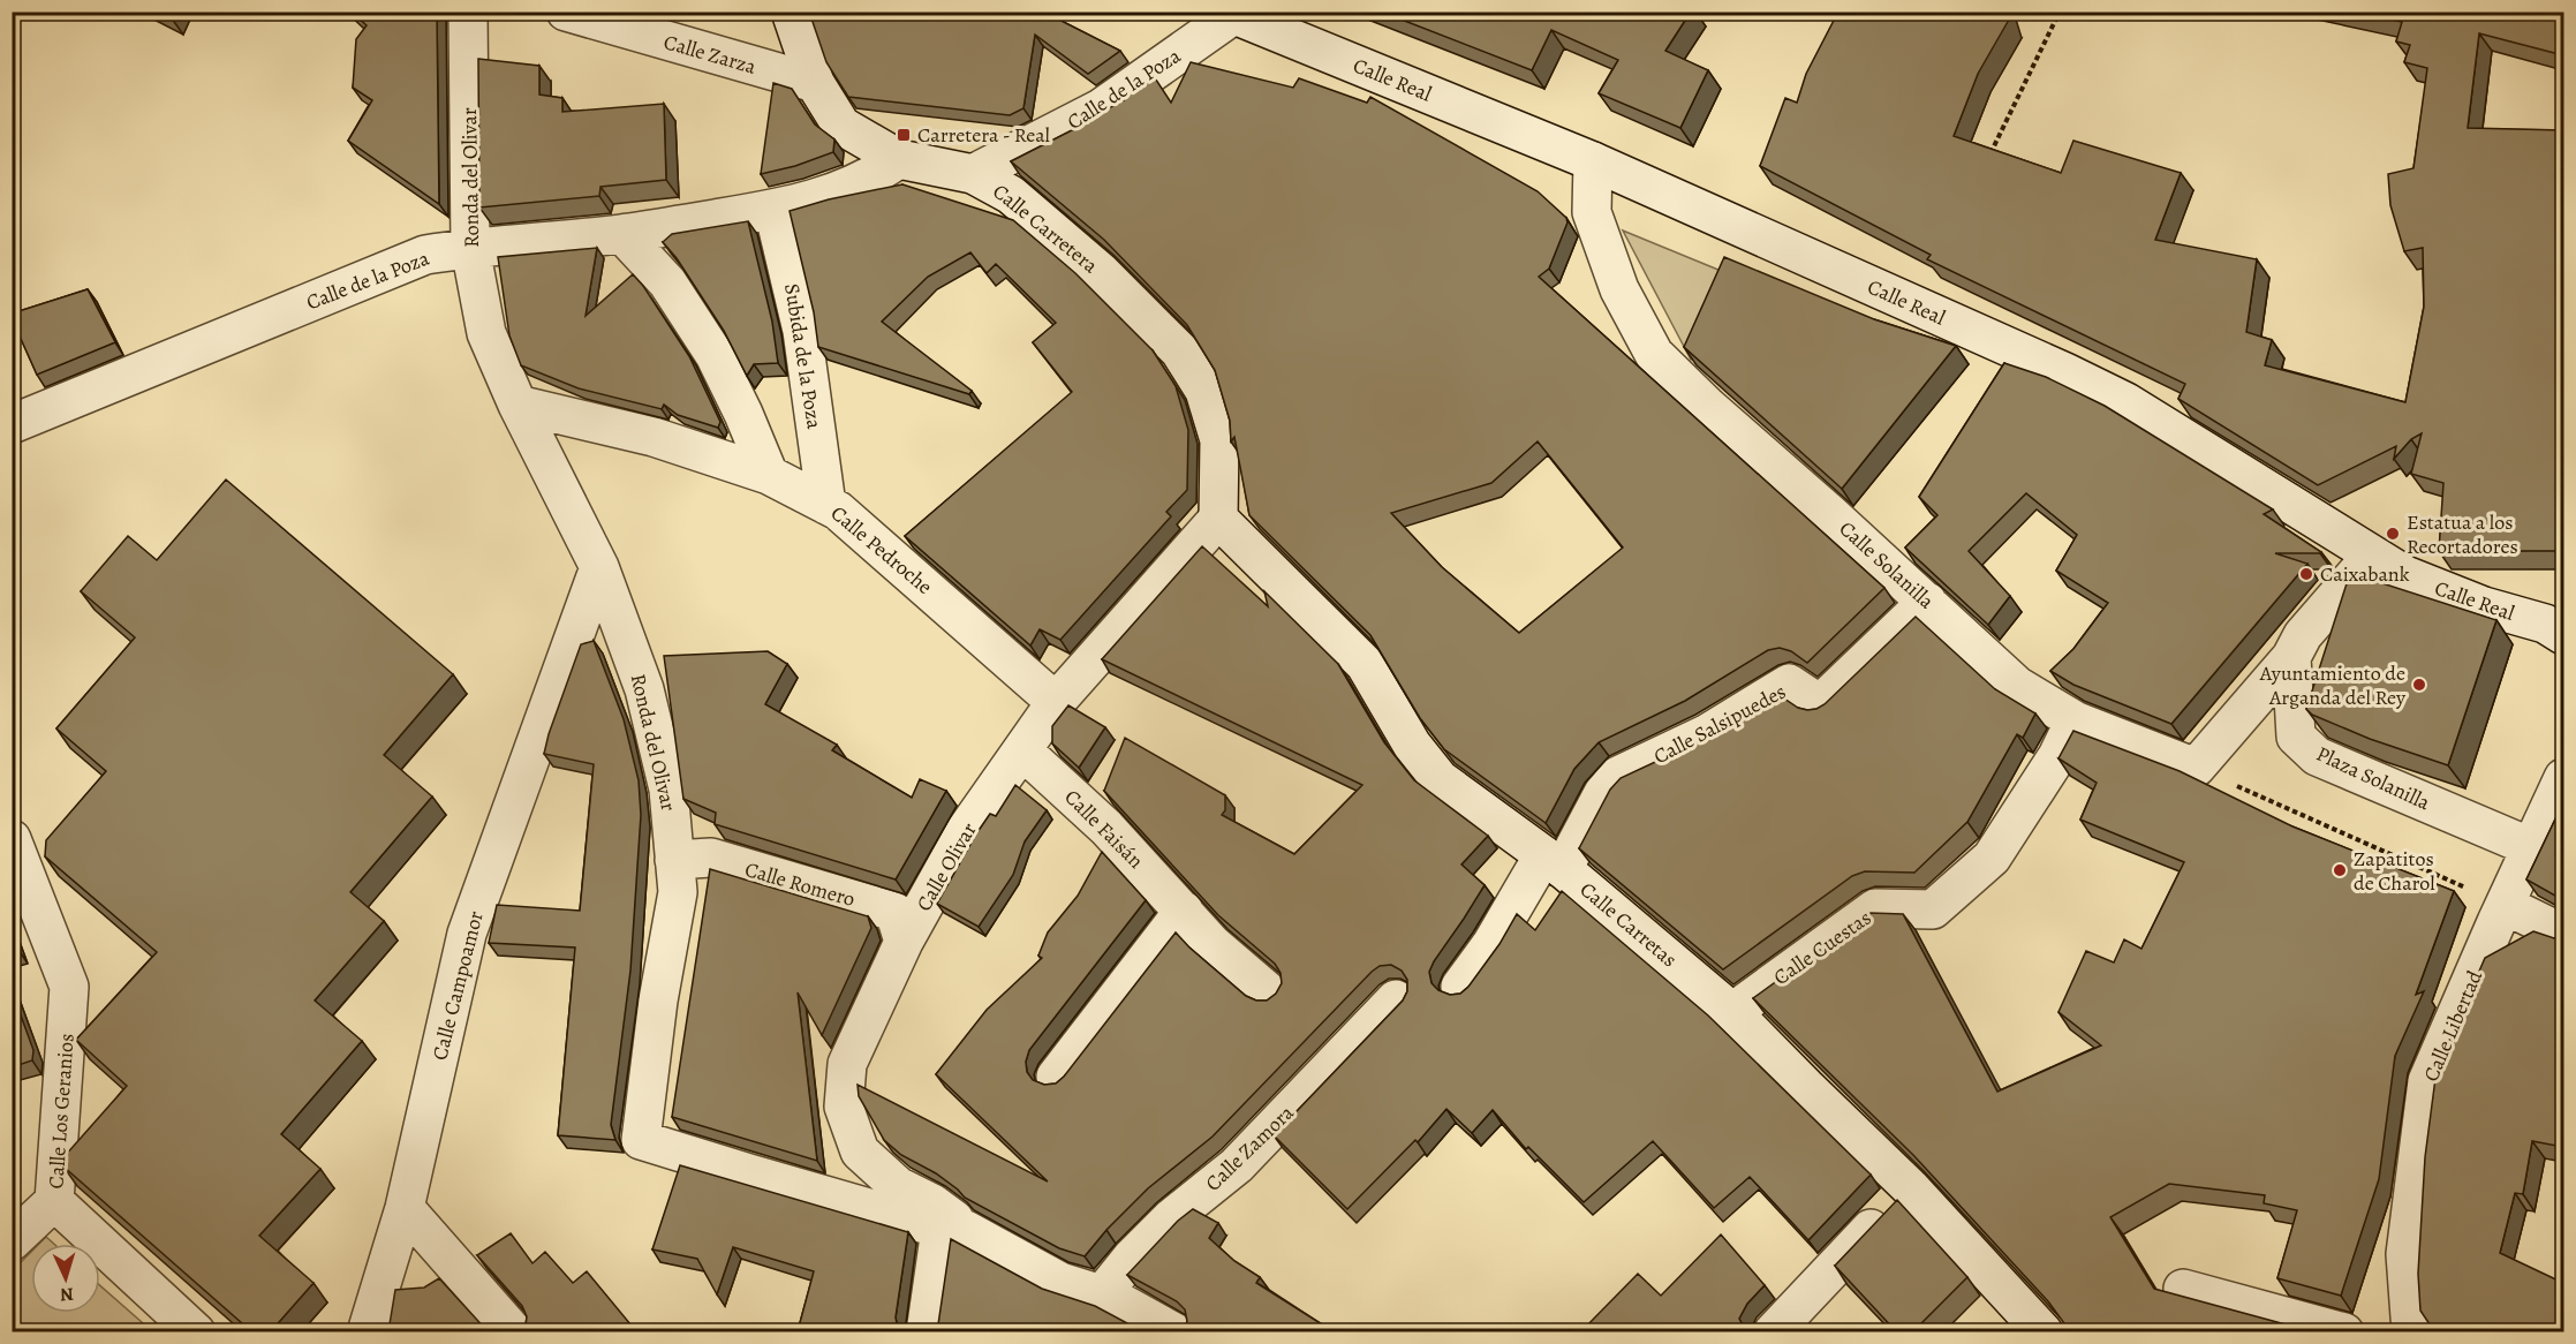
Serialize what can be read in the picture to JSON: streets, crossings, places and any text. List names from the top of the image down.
{
  "streets": {
    "street": [
      "Calle Zarza",
      "Calle Real",
      "Calle de la Poza",
      "Ronda del Olivar",
      "Calle Carretera",
      "Subida de la Poza",
      "Calle Pedroche",
      "Calle Solanilla",
      "Calle Salsipuedes",
      "Plaza Solanilla",
      "Calle Faisán",
      "Calle Olivar",
      "Calle Romero",
      "Calle Carretas",
      "Calle Cuestas",
      "Calle Campoamor",
      "Calle Libertad",
      "Calle Los Geranios",
      "Calle Zamora"
    ]
  },
  "crossings": [
    ["Calle Zarza", "Calle Carretera"],
    ["Calle Real", "Calle de la Poza"],
    ["Calle Real", "Calle Solanilla"],
    ["Calle de la Poza", "Ronda del Olivar"],
    ["Calle de la Poza", "Calle Carretera"],
    ["Calle de la Poza", "Subida de la Poza"],
    ["Ronda del Olivar", "Calle Pedroche"],
    ["Ronda del Olivar", "Calle Olivar"],
    ["Ronda del Olivar", "Calle Romero"],
    ["Ronda del Olivar", "Calle Campoamor"],
    ["Ronda del Olivar", "Calle Zamora"],
    ["Calle Carretera", "Calle Olivar"],
    ["Calle Carretera", "Calle Carretas"],
    ["Subida de la Poza", "Calle Pedroche"],
    ["Calle Pedroche", "Calle Olivar"],
    ["Calle Solanilla", "Calle Salsipuedes"],
    ["Calle Solanilla", "Calle Cuestas"],
    ["Calle Salsipuedes", "Calle Carretas"],
    ["Plaza Solanilla", "Calle Libertad"],
    ["Calle Faisán", "Calle Olivar"],
    ["Calle Olivar", "Calle Romero"],
    ["Calle Olivar", "Calle Carretas"],
    ["Calle Carretas", "Calle Cuestas"]
  ],
  "places": {
    "transit": ["Carretera - Real"],
    "other": [
      "Estatua a los Recortadores",
      "Caixabank",
      "Ayuntamiento de Arganda del Rey",
      "Zapatitos de Charol"
    ]
  },
  "north": "bottom"
}
